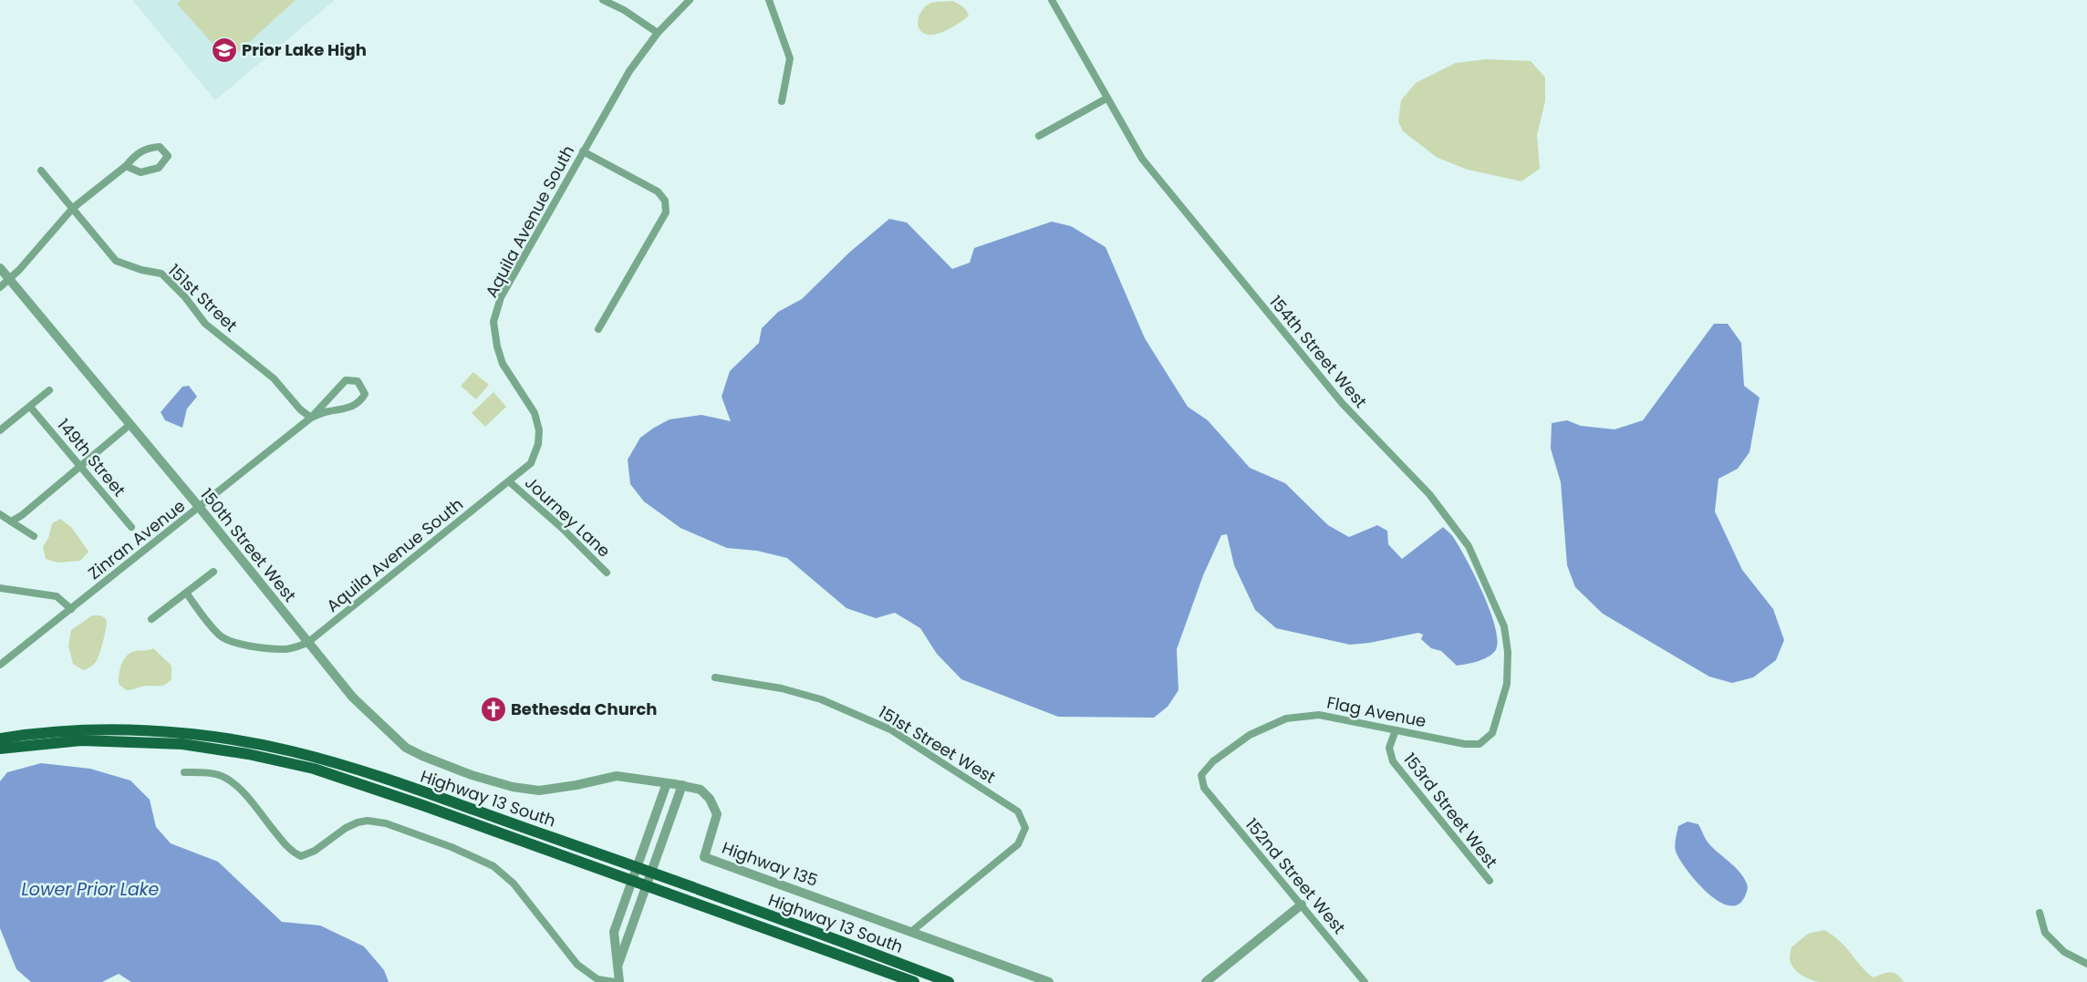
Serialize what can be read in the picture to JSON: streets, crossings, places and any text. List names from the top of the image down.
{
  "streets": {
    "main road": ["Highway 13 South"],
    "street": [
      "Aquila Avenue South",
      "151st Street",
      "154th Street West",
      "149th Street",
      "Journey Lane",
      "Zinran Avenue",
      "150th Street West",
      "Flag Avenue",
      "151st Street West",
      "153rd Street West",
      "Highway 135",
      "152nd Street West"
    ]
  },
  "crossings": [
    ["Aquila Avenue South", "Journey Lane"],
    ["Aquila Avenue South", "150th Street West"],
    ["151st Street", "Zinran Avenue"],
    ["154th Street West", "Flag Avenue"],
    ["Zinran Avenue", "150th Street West"],
    ["150th Street West", "Highway 135"],
    ["Flag Avenue", "153rd Street West"],
    ["Flag Avenue", "152nd Street West"],
    ["151st Street West", "Highway 135"]
  ],
  "water": ["Lower Prior Lake"],
  "places": {
    "school or university": ["Prior Lake High"],
    "church": ["Bethesda Church"]
  }
}
